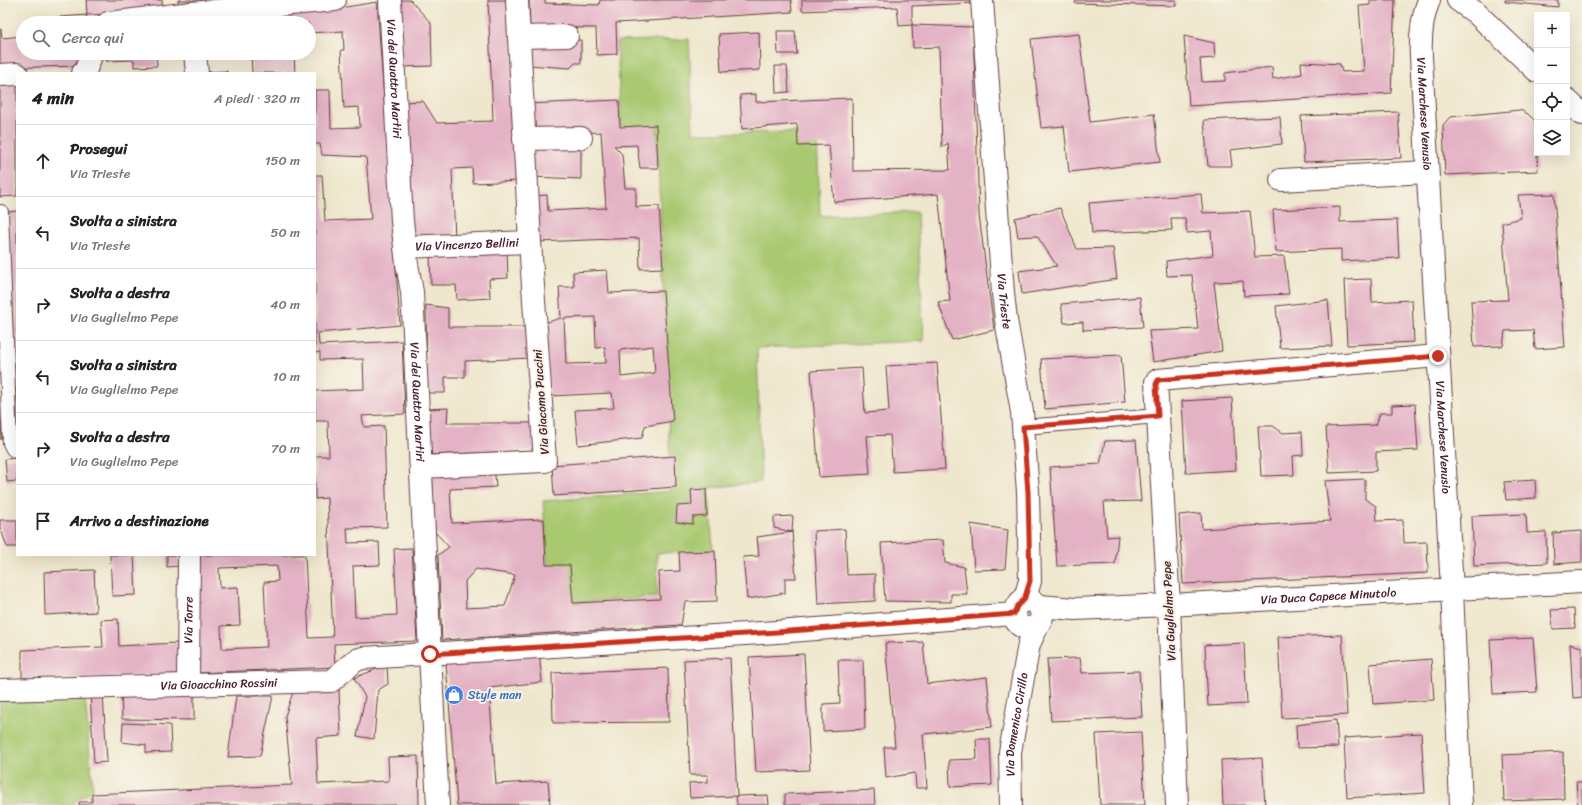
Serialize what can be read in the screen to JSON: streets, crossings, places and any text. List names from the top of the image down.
{
  "streets": {
    "street": [
      "Via dei Quattro Martiri",
      "Via Marchese Venusio",
      "Via Vincenzo Bellini",
      "Via Trieste",
      "Via Giacomo Puccini",
      "Via Duca Capece Minutolo",
      "Via Guglielmo Pepe",
      "Via Torre",
      "Via Gioacchino Rossini",
      "Via Domenico Cirillo"
    ]
  },
  "crossings": [
    ["Via dei Quattro Martiri", "Via Vincenzo Bellini"],
    ["Via dei Quattro Martiri", "Via Giacomo Puccini"],
    ["Via dei Quattro Martiri", "Via Gioacchino Rossini"],
    ["Via Marchese Venusio", "Via Duca Capece Minutolo"],
    ["Via Marchese Venusio", "Via Guglielmo Pepe"],
    ["Via Vincenzo Bellini", "Via Giacomo Puccini"],
    ["Via Trieste", "Via Duca Capece Minutolo"],
    ["Via Trieste", "Via Domenico Cirillo"],
    ["Via Duca Capece Minutolo", "Via Guglielmo Pepe"],
    ["Via Duca Capece Minutolo", "Via Domenico Cirillo"],
    ["Via Torre", "Via Gioacchino Rossini"]
  ],
  "places": {
    "shop": ["Style man"]
  },
  "page": {
    "map_buttons": ["+", "−"],
    "search": "Cerca qui",
    "heading": ["4 min", "A piedi · 320 m"],
    "list": [
      ["Prosegui", "Via Trieste", "150 m"],
      ["Svolta a sinistra", "Via Trieste", "50 m"],
      ["Svolta a destra", "Via Guglielmo Pepe", "40 m"],
      ["Svolta a sinistra", "Via Guglielmo Pepe", "10 m"],
      ["Svolta a destra", "Via Guglielmo Pepe", "70 m"],
      "Arrivo a destinazione"
    ]
  }
}
